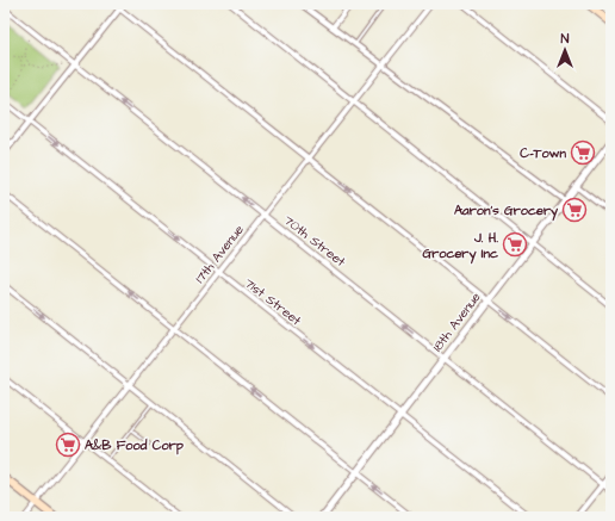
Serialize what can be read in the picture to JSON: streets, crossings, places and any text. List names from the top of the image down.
{
  "streets": {
    "street": [
      "70th Street",
      "17th Avenue",
      "71st Street",
      "18th Avenue"
    ]
  },
  "crossings": [
    ["70th Street", "17th Avenue"],
    ["70th Street", "18th Avenue"],
    ["17th Avenue", "71st Street"],
    ["71st Street", "18th Avenue"]
  ],
  "one_way": ["70th Street", "71st Street"],
  "places": {
    "supermarket": [
      "C-Town",
      "Aaron's Grocery",
      "J. H. Grocery Inc",
      "A&B Food Corp"
    ]
  },
  "north": "top"
}
